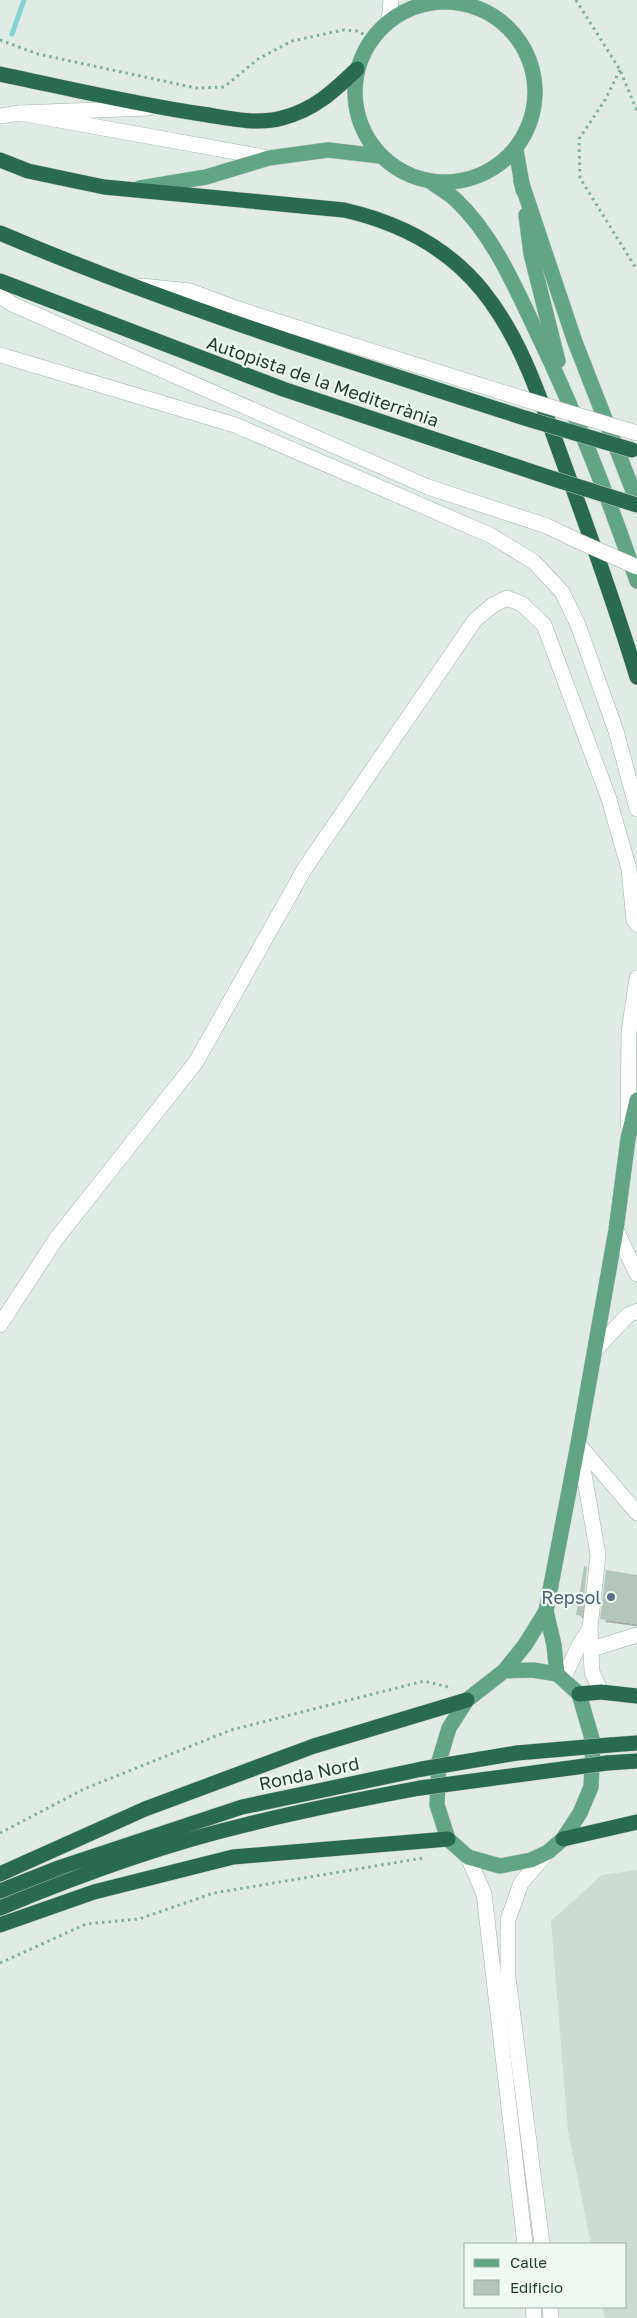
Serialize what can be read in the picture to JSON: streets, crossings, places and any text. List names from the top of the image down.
{
  "streets": {
    "highway": ["Autopista de la Mediterrània", "Ronda Nord"]
  },
  "places": ["Repsol"],
  "legend": ["Calle", "Edificio"]
}
